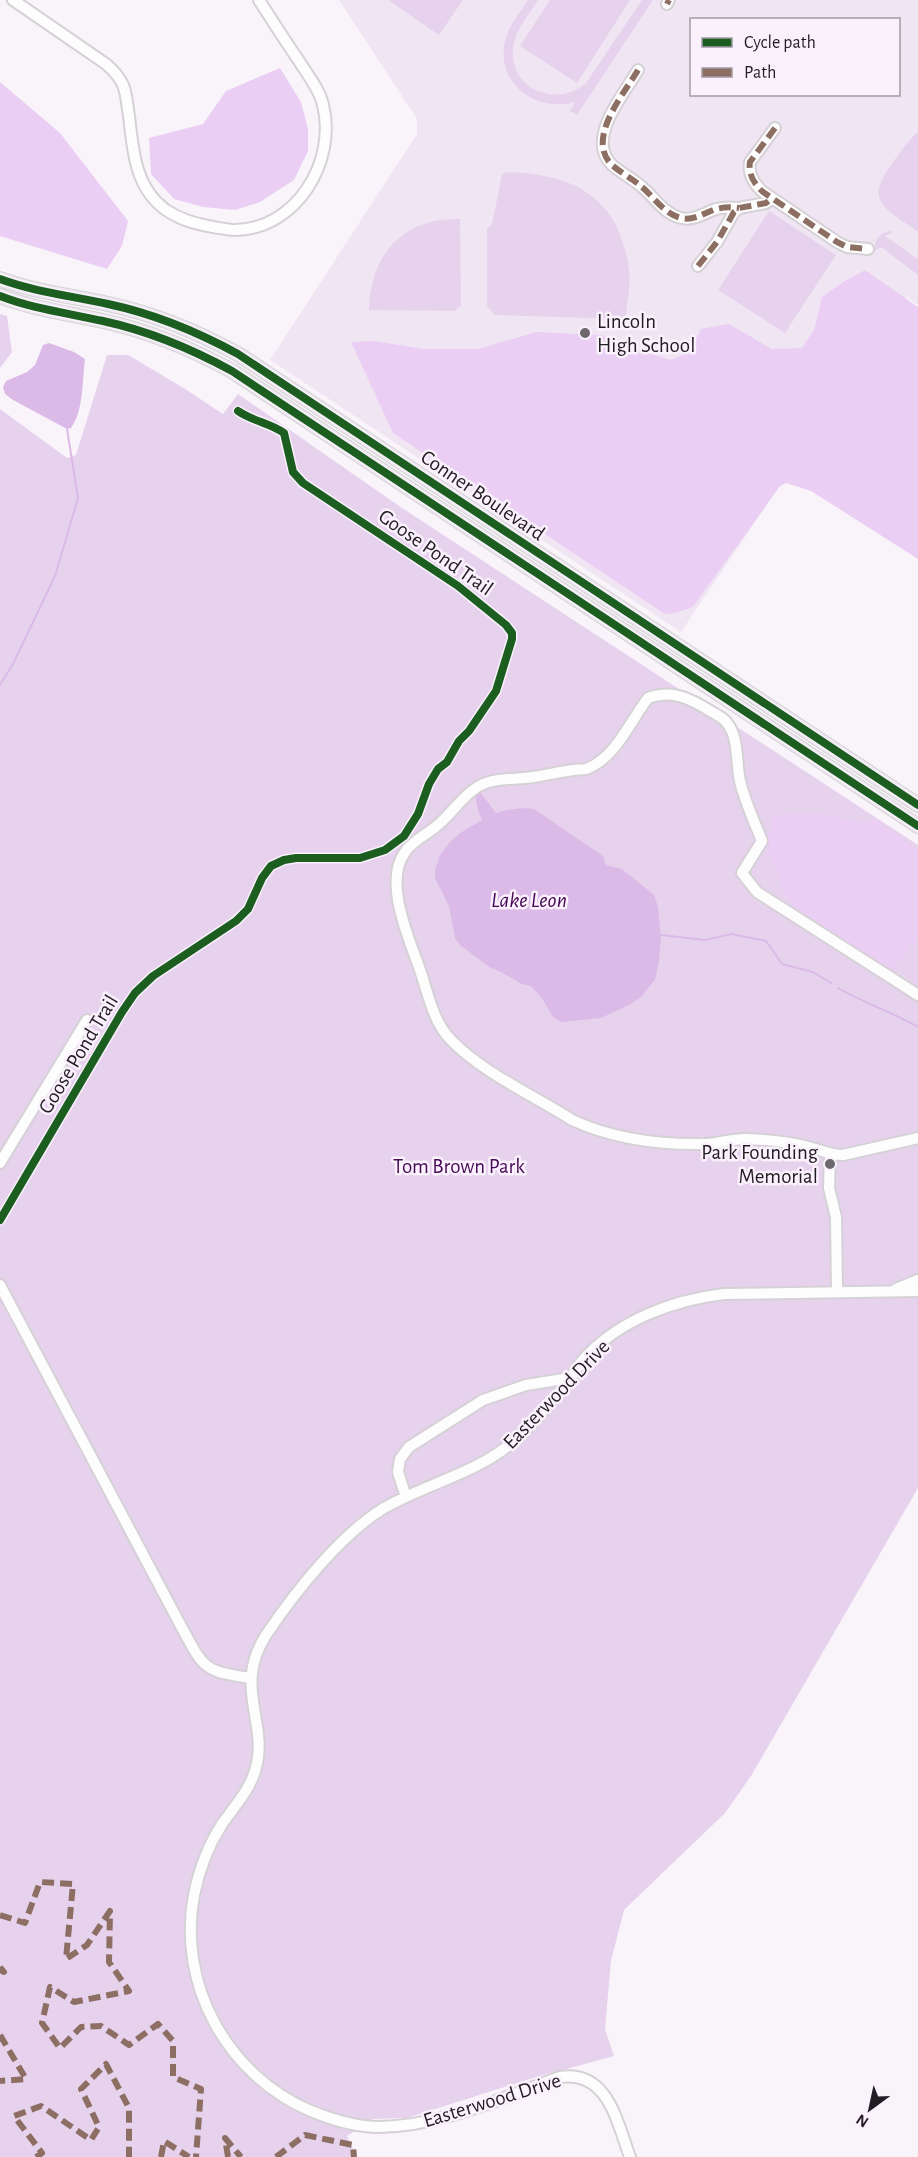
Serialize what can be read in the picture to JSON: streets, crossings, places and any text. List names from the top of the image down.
{
  "streets": {
    "main road": ["Conner Boulevard"],
    "street": ["Easterwood Drive"],
    "cycle path": ["Goose Pond Trail"]
  },
  "water": ["Lake Leon"],
  "parks": ["Tom Brown Park"],
  "places": ["Lincoln High School", "Park Founding Memorial"],
  "legend": ["Cycle path", "Path"],
  "north": "bottom left"
}
